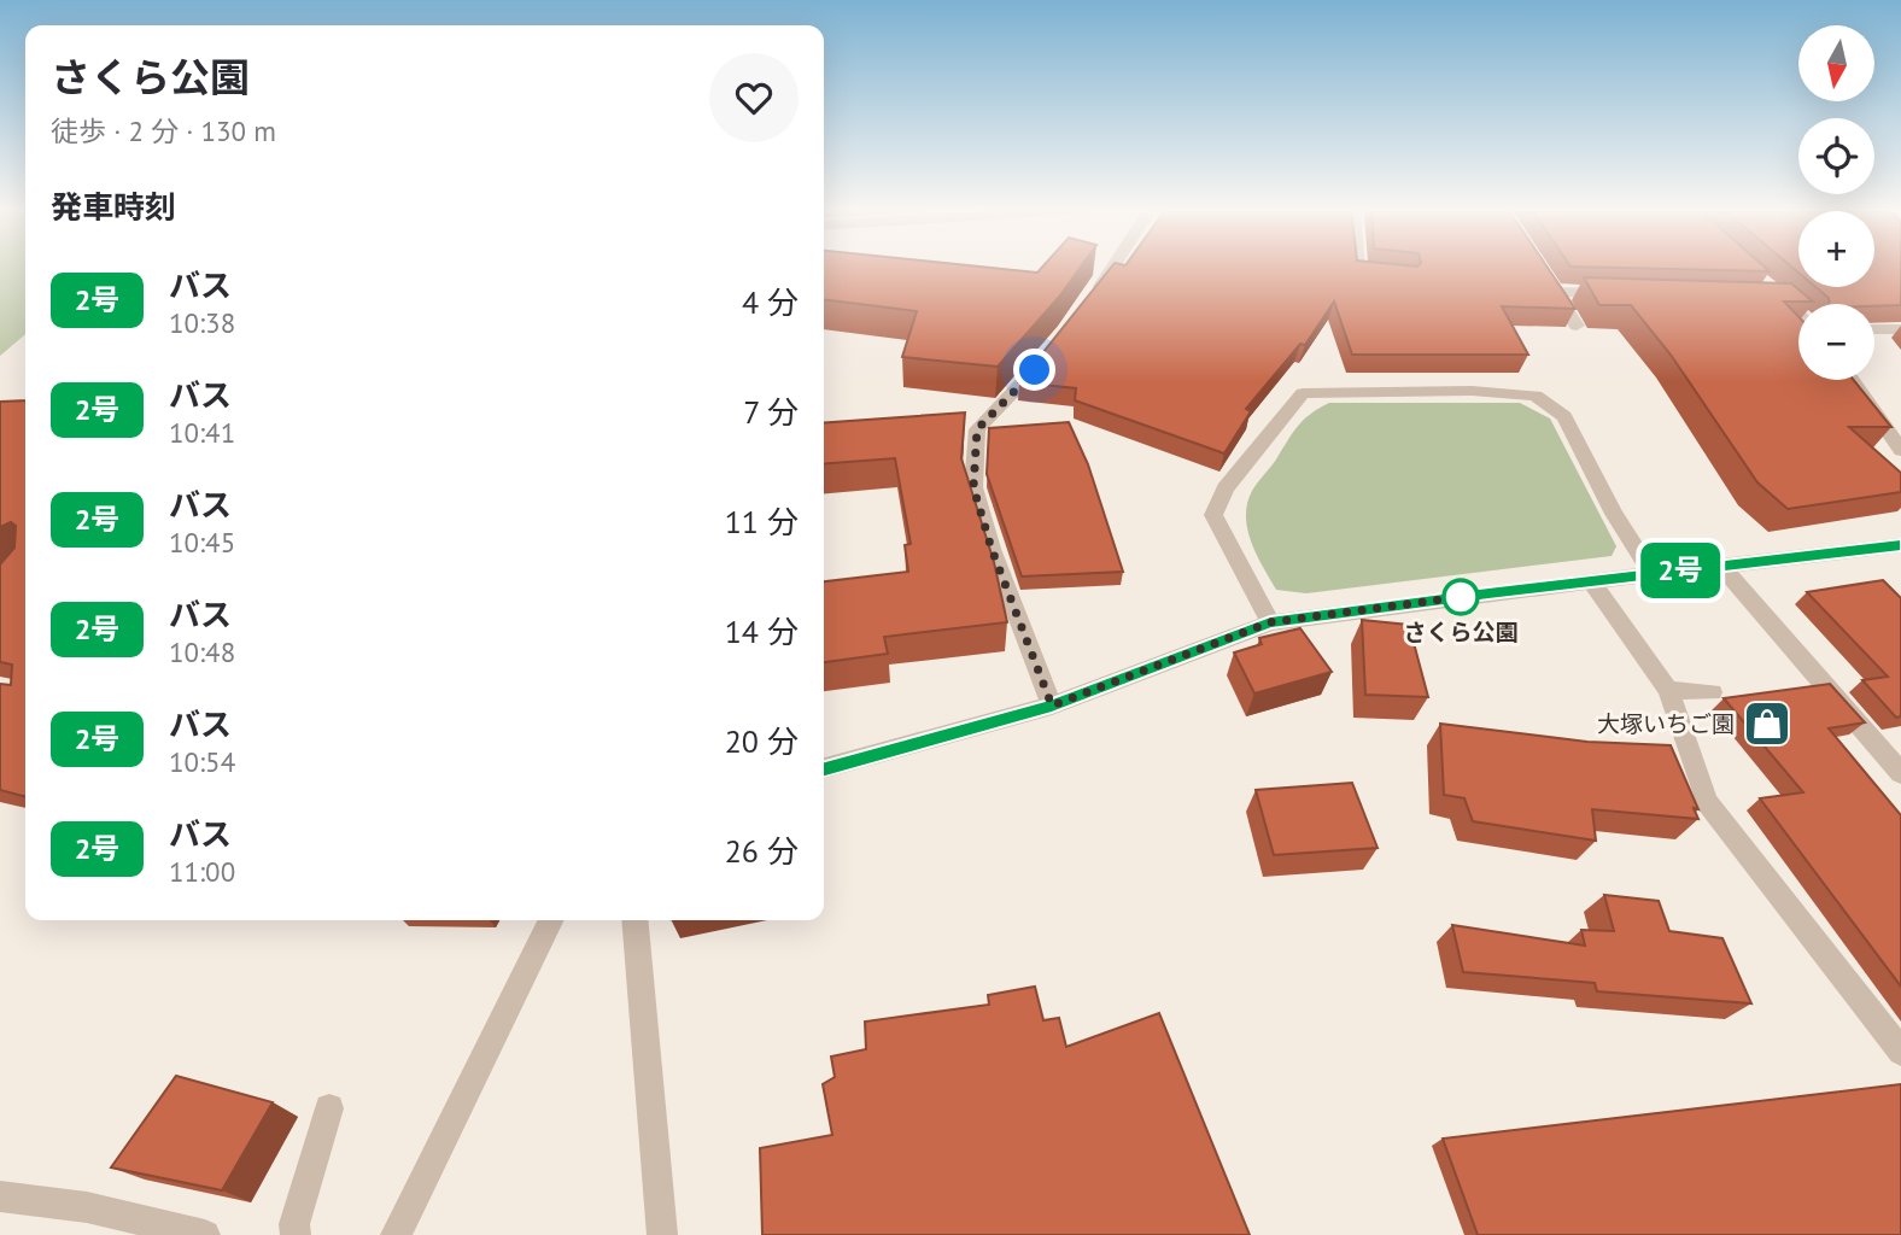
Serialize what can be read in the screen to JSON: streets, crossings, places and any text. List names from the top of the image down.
{
  "places": {
    "other": ["さくら公園"],
    "shop": ["大塚いちご園"]
  },
  "lines": ["bus line 2号"],
  "north": "bottom",
  "page": {
    "on_map": "2号",
    "map_buttons": ["+", "−"],
    "heading": [
      ["さくら公園", "徒歩 · 2 分 · 130 m"],
      "発車時刻"
    ],
    "list": [
      {
        "mark": "2号",
        "name": "バス",
        "note": "10:38",
        "value": "4 分"
      },
      {
        "mark": "2号",
        "name": "バス",
        "note": "10:41",
        "value": "7 分"
      },
      {
        "mark": "2号",
        "name": "バス",
        "note": "10:45",
        "value": "11 分"
      },
      {
        "mark": "2号",
        "name": "バス",
        "note": "10:48",
        "value": "14 分"
      },
      {
        "mark": "2号",
        "name": "バス",
        "note": "10:54",
        "value": "20 分"
      },
      {
        "mark": "2号",
        "name": "バス",
        "note": "11:00",
        "value": "26 分"
      }
    ]
  }
}
